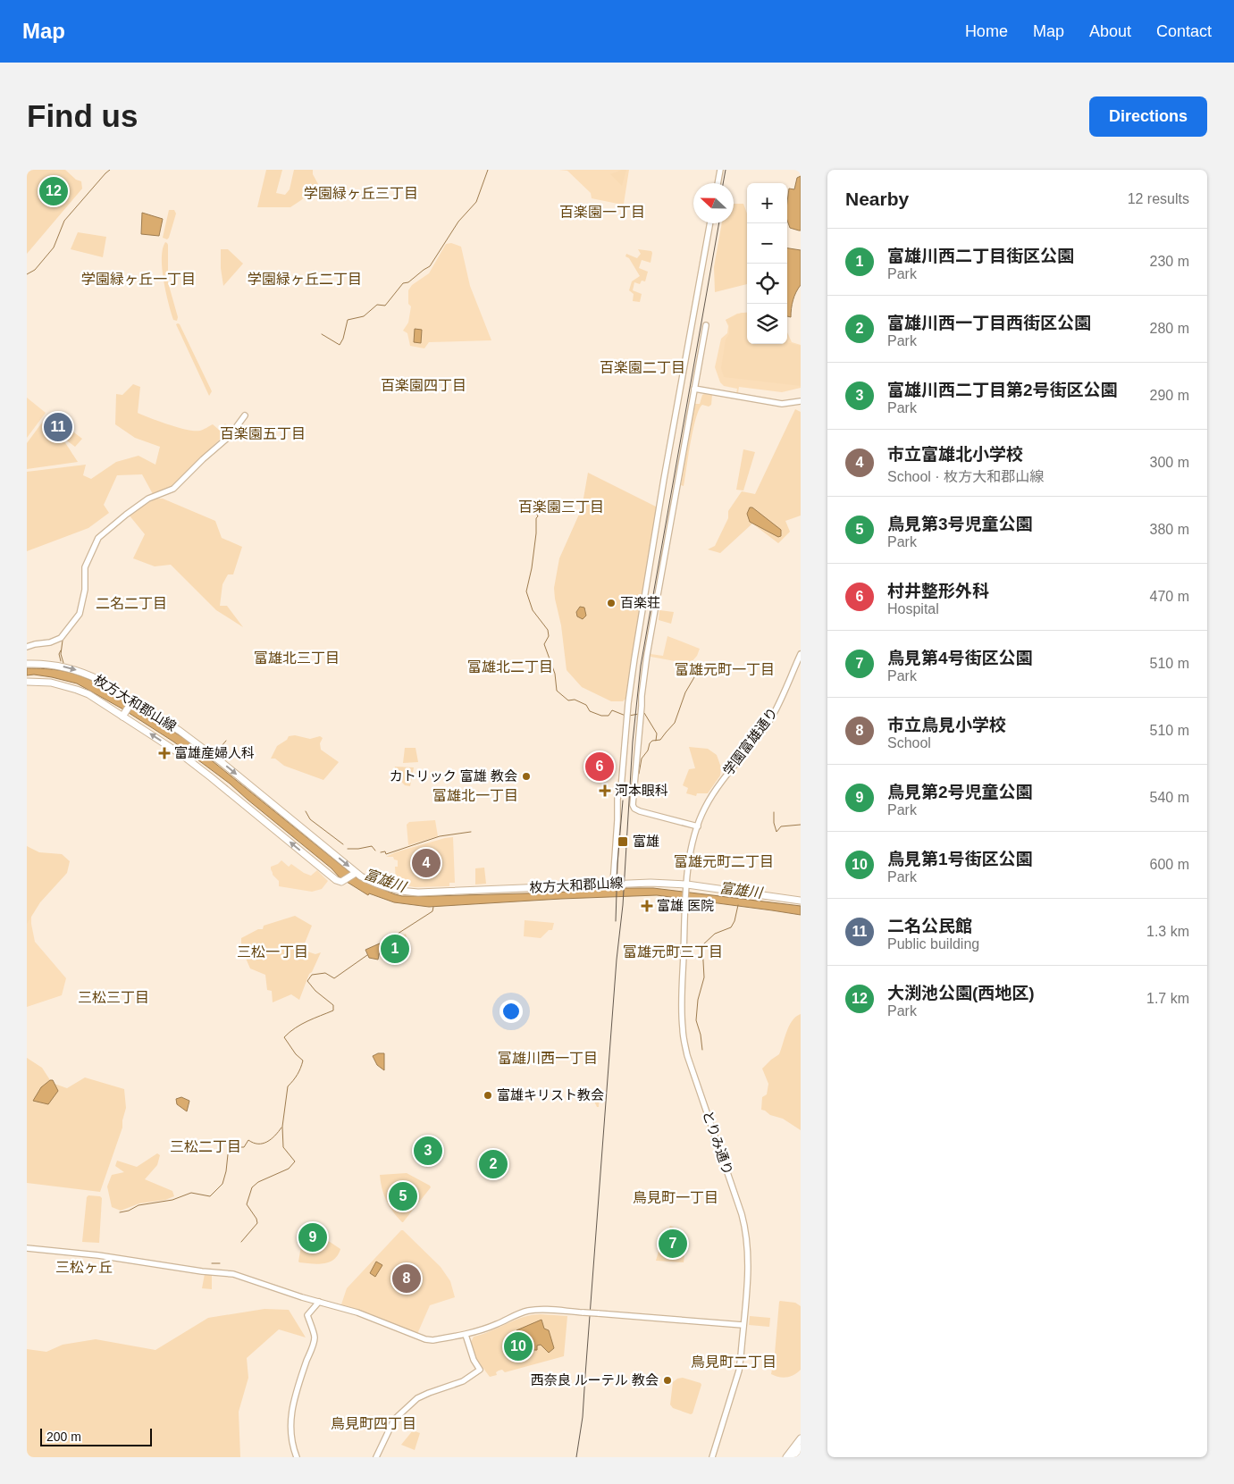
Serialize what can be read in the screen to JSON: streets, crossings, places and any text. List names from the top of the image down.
{
  "streets": {
    "main road": ["枚方大和郡山線"],
    "street": ["学園富雄通り", "とりみ通り"]
  },
  "crossings": [
    ["枚方大和郡山線", "とりみ通り"],
    ["学園富雄通り", "とりみ通り"]
  ],
  "districts": [
    "学園緑ヶ丘三丁目",
    "百楽園一丁目",
    "学園緑ヶ丘一丁目",
    "学園緑ヶ丘二丁目",
    "百楽園二丁目",
    "百楽園四丁目",
    "百楽園五丁目",
    "百楽園三丁目",
    "二名二丁目",
    "富雄北三丁目",
    "富雄北二丁目",
    "富雄元町一丁目",
    "富雄北一丁目",
    "富雄元町二丁目",
    "三松一丁目",
    "富雄元町三丁目",
    "三松三丁目",
    "富雄川西一丁目",
    "三松二丁目",
    "鳥見町一丁目",
    "三松ヶ丘",
    "鳥見町二丁目",
    "鳥見町四丁目"
  ],
  "water": ["富雄川"],
  "places": {
    "other": [
      "百楽荘",
      "カトリック 富雄 教会",
      "富雄キリスト教会",
      "西奈良 ルーテル 教会"
    ],
    "health": ["富雄産婦人科", "河本眼科", "富雄 医院"],
    "transit": ["富雄"]
  },
  "scale_bar": "200 m",
  "north": "left",
  "page": {
    "header": "Map",
    "nav": [
      "Home",
      "Map",
      "About",
      "Contact"
    ],
    "buttons": "Directions",
    "title": "Find us",
    "heading": ["Nearby", "12 results"],
    "pins": [
      "12",
      "11",
      "6",
      "4",
      "1",
      "3",
      "2",
      "5",
      "9",
      "7",
      "8",
      "10"
    ],
    "map_buttons": ["+", "−"],
    "list": [
      {
        "mark": "1",
        "name": "富雄川西二丁目街区公園",
        "note": "Park",
        "value": "230 m"
      },
      {
        "mark": "2",
        "name": "富雄川西一丁目西街区公園",
        "note": "Park",
        "value": "280 m"
      },
      {
        "mark": "3",
        "name": "富雄川西二丁目第2号街区公園",
        "note": "Park",
        "value": "290 m"
      },
      {
        "mark": "4",
        "name": "市立富雄北小学校",
        "note": "School · 枚方大和郡山線",
        "value": "300 m"
      },
      {
        "mark": "5",
        "name": "鳥見第3号児童公園",
        "note": "Park",
        "value": "380 m"
      },
      {
        "mark": "6",
        "name": "村井整形外科",
        "note": "Hospital",
        "value": "470 m"
      },
      {
        "mark": "7",
        "name": "鳥見第4号街区公園",
        "note": "Park",
        "value": "510 m"
      },
      {
        "mark": "8",
        "name": "市立鳥見小学校",
        "note": "School",
        "value": "510 m"
      },
      {
        "mark": "9",
        "name": "鳥見第2号児童公園",
        "note": "Park",
        "value": "540 m"
      },
      {
        "mark": "10",
        "name": "鳥見第1号街区公園",
        "note": "Park",
        "value": "600 m"
      },
      {
        "mark": "11",
        "name": "二名公民館",
        "note": "Public building",
        "value": "1.3 km"
      },
      {
        "mark": "12",
        "name": "大渕池公園(西地区)",
        "note": "Park",
        "value": "1.7 km"
      }
    ],
    "scale": "200 m"
  }
}
